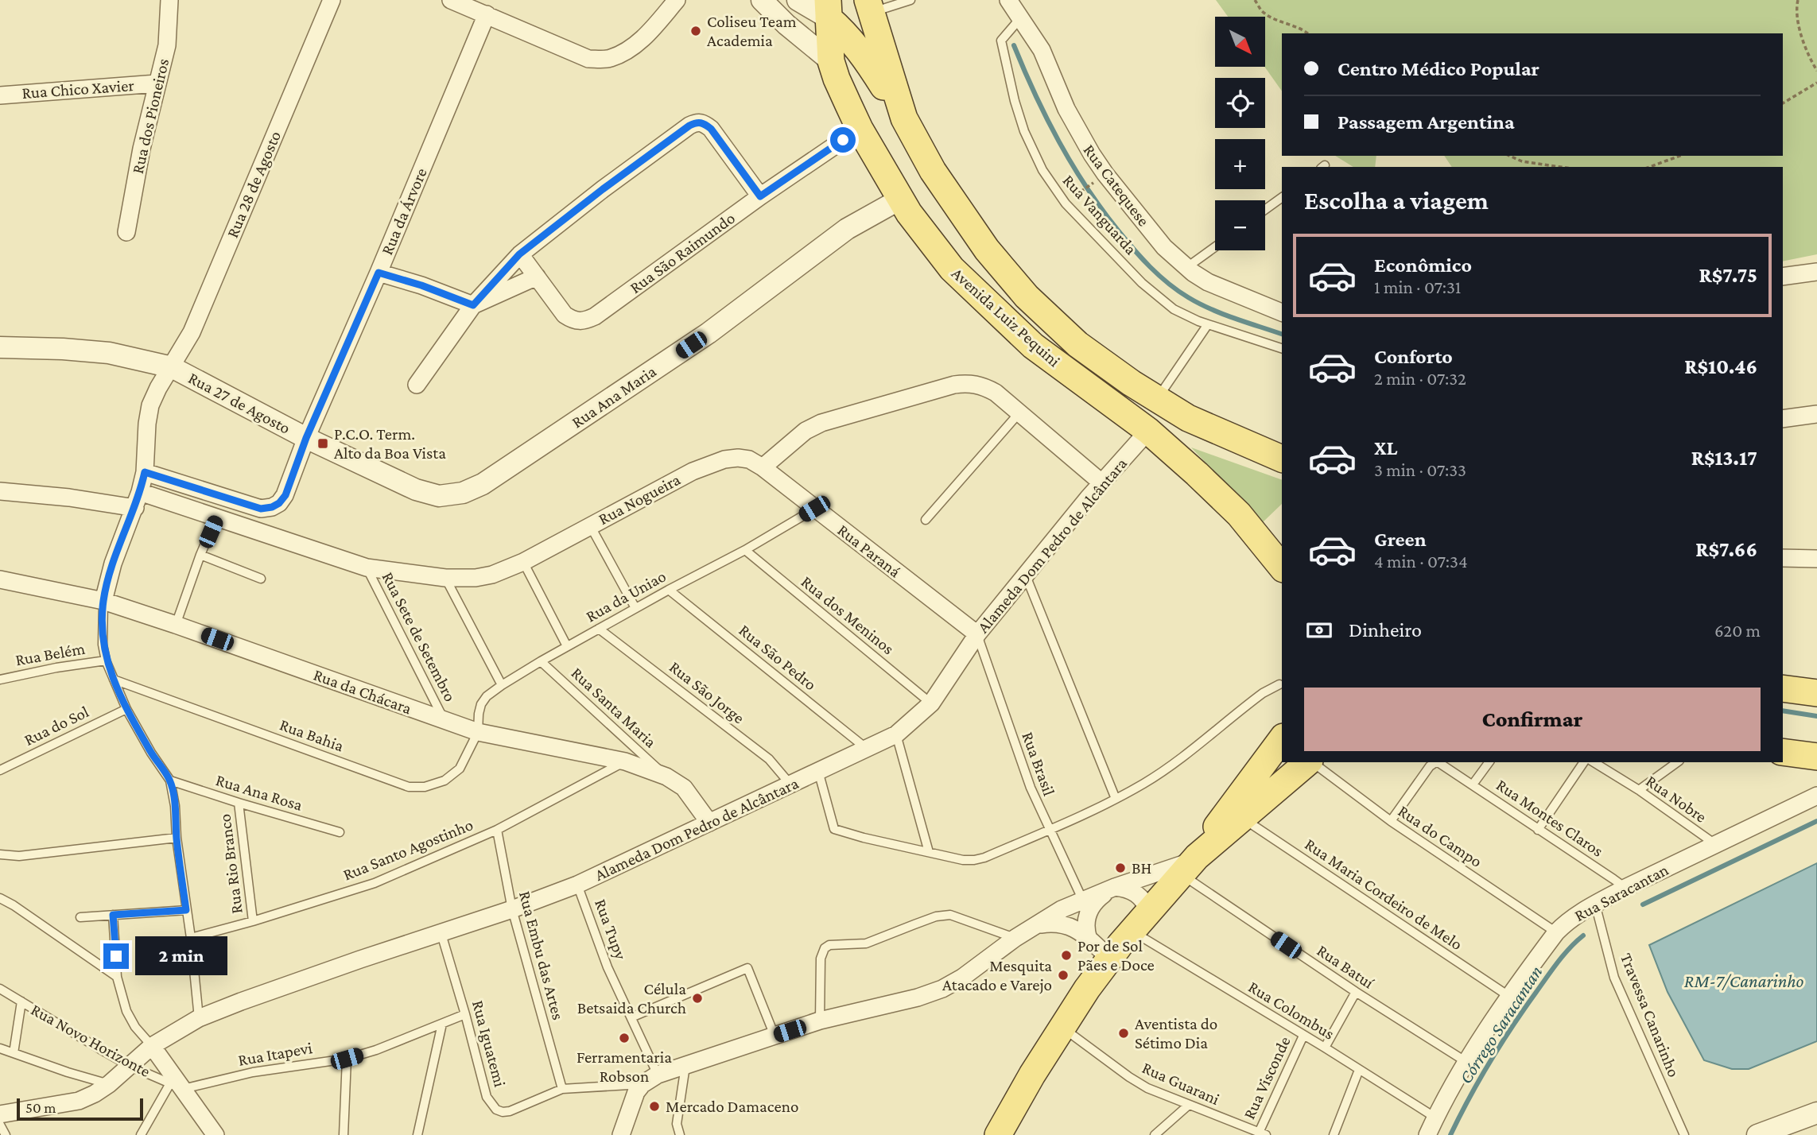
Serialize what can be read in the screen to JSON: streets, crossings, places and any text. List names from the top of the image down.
{
  "streets": {
    "main road": ["Avenida Luiz Pequini"],
    "street": [
      "Rua Chico Xavier",
      "Rua dos Pioneiros",
      "Rua 28 de Agosto",
      "Rua Catequese",
      "Rua da Árvore",
      "Rua São Raimundo",
      "Rua Ana Maria",
      "Rua 27 de Agosto",
      "Rua Nogueira",
      "Alameda Dom Pedro de Alcântara",
      "Rua Paraná",
      "Rua da Chácara",
      "Rua Saracantan",
      "Rua Novo Horizonte"
    ],
    "lane": [
      "Rua Vanguarda",
      "Rua da Uniao",
      "Rua dos Meninos",
      "Rua Sete de Setembro",
      "Rua Belém",
      "Rua São Pedro",
      "Rua São Jorge",
      "Rua Santa Maria",
      "Rua do Sol",
      "Rua Bahia",
      "Rua Brasil",
      "Rua Ana Rosa",
      "Rua Nobre",
      "Rua Montes Claros",
      "Rua do Campo",
      "Rua Santo Agostinho",
      "Rua Rio Branco",
      "Rua Maria Cordeiro de Melo",
      "Rua Tupy",
      "Rua Embu das Artes",
      "Rua Batuí",
      "Rua Colombus",
      "Travessa Canarinho",
      "Rua Iguatemi",
      "Rua Itapevi",
      "Rua Visconde",
      "Rua Guarani"
    ]
  },
  "crossings": [
    ["Rua Chico Xavier", "Rua dos Pioneiros"],
    ["Rua 28 de Agosto", "Rua da Árvore"],
    ["Rua 28 de Agosto", "Rua 27 de Agosto"],
    ["Rua 28 de Agosto", "Rua Nogueira"],
    ["Rua 28 de Agosto", "Rua da Chácara"],
    ["Rua Catequese", "Rua Vanguarda"],
    ["Rua da Árvore", "Rua Ana Maria"],
    ["Rua da Árvore", "Rua 27 de Agosto"],
    ["Rua São Raimundo", "Avenida Luiz Pequini"],
    ["Avenida Luiz Pequini", "Rua Ana Maria"],
    ["Avenida Luiz Pequini", "Alameda Dom Pedro de Alcântara"],
    ["Rua Ana Maria", "Rua 27 de Agosto"],
    ["Rua Nogueira", "Rua Paraná"],
    ["Rua Nogueira", "Rua Sete de Setembro"],
    ["Alameda Dom Pedro de Alcântara", "Rua Paraná"],
    ["Alameda Dom Pedro de Alcântara", "Rua dos Meninos"],
    ["Alameda Dom Pedro de Alcântara", "Rua São Pedro"],
    ["Alameda Dom Pedro de Alcântara", "Rua da Chácara"],
    ["Alameda Dom Pedro de Alcântara", "Rua São Jorge"],
    ["Alameda Dom Pedro de Alcântara", "Rua Brasil"],
    ["Alameda Dom Pedro de Alcântara", "Rua Tupy"],
    ["Alameda Dom Pedro de Alcântara", "Rua Embu das Artes"],
    ["Alameda Dom Pedro de Alcântara", "Rua Novo Horizonte"],
    ["Alameda Dom Pedro de Alcântara", "Rua Iguatemi"],
    ["Rua Paraná", "Rua da Uniao"],
    ["Rua Paraná", "Rua Brasil"],
    ["Rua da Uniao", "Rua dos Meninos"],
    ["Rua da Uniao", "Rua São Pedro"],
    ["Rua da Uniao", "Rua da Chácara"],
    ["Rua da Uniao", "Rua São Jorge"],
    ["Rua da Uniao", "Rua Santa Maria"],
    ["Rua da Uniao", "Rua Bahia"],
    ["Rua Sete de Setembro", "Rua da Chácara"],
    ["Rua da Chácara", "Rua Santa Maria"],
    ["Rua da Chácara", "Rua Bahia"],
    ["Rua da Chácara", "Rua Santo Agostinho"],
    ["Rua Ana Rosa", "Rua Rio Branco"],
    ["Rua Nobre", "Rua Saracantan"],
    ["Rua Montes Claros", "Rua do Campo"],
    ["Rua Montes Claros", "Rua Saracantan"],
    ["Rua do Campo", "Rua Saracantan"],
    ["Rua Santo Agostinho", "Rua Rio Branco"],
    ["Rua Santo Agostinho", "Rua Embu das Artes"],
    ["Rua Saracantan", "Rua Maria Cordeiro de Melo"],
    ["Rua Saracantan", "Rua Batuí"],
    ["Rua Saracantan", "Rua Colombus"],
    ["Rua Saracantan", "Travessa Canarinho"],
    ["Rua Embu das Artes", "Rua Iguatemi"],
    ["Rua Colombus", "Rua Visconde"],
    ["Rua Novo Horizonte", "Rua Itapevi"],
    ["Rua Iguatemi", "Rua Itapevi"],
    ["Rua Visconde", "Rua Guarani"]
  ],
  "water": ["RM-7/Canarinho", "Córrego Saracantan"],
  "places": {
    "other": [
      "Coliseu Team Academia",
      "BH",
      "Por de Sol Pães e Doce",
      "Mesquita Atacado e Varejo",
      "Célula Betsaida Church",
      "Aventista do Sétimo Dia",
      "Ferramentaria Robson",
      "Mercado Damaceno"
    ],
    "transit": ["P.C.O. Term. Alto da Boa Vista"]
  },
  "scale_bar": "50 m",
  "north": "bottom right",
  "page": {
    "map_buttons": ["+", "−"],
    "banner": ["Centro Médico Popular", "Passagem Argentina"],
    "heading": "Escolha a viagem",
    "list": [
      {
        "name": "Econômico",
        "note": "1 min · 07:31",
        "value": "R$7.75"
      },
      {
        "name": "Conforto",
        "note": "2 min · 07:32",
        "value": "R$10.46"
      },
      {
        "name": "XL",
        "note": "3 min · 07:33",
        "value": "R$13.17"
      },
      {
        "name": "Green",
        "note": "4 min · 07:34",
        "value": "R$7.66"
      }
    ],
    "pay": ["Dinheiro", "620 m"],
    "buttons": "Confirmar",
    "bubble": "2 min",
    "scale": "50 m"
  }
}
